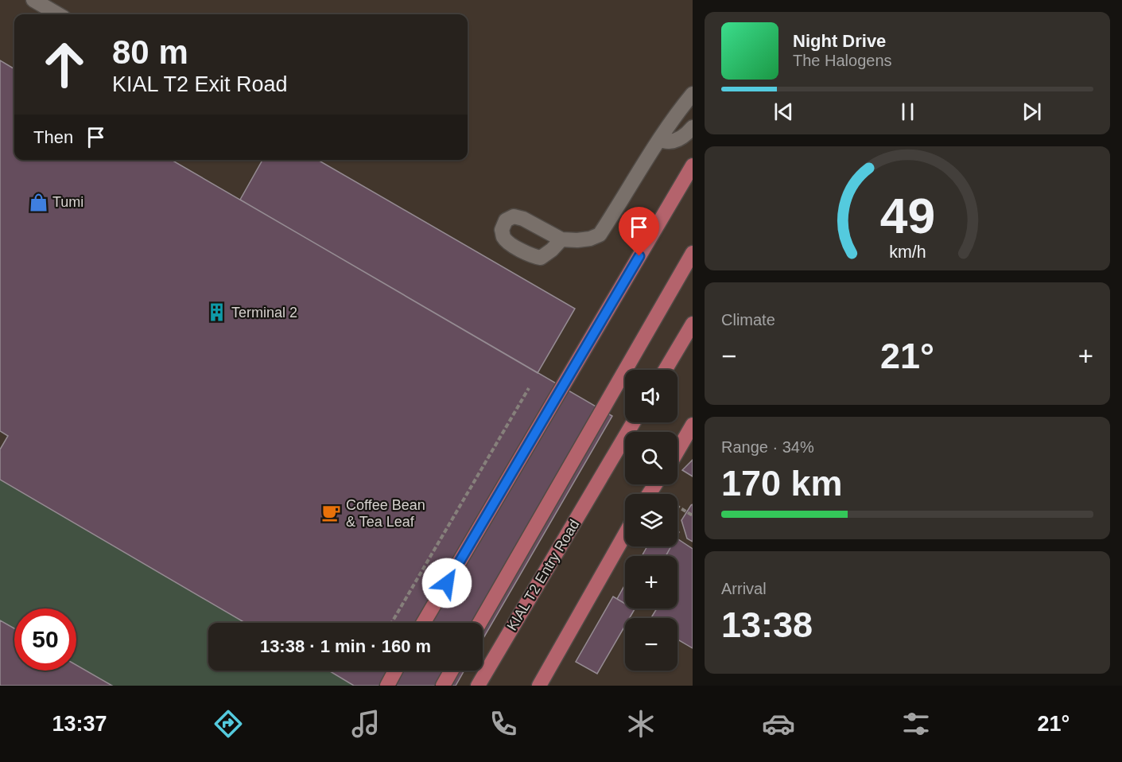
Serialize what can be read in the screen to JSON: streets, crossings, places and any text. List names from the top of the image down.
{
  "streets": {
    "main road": ["KIAL T2 Entry Road"]
  },
  "places": {
    "shop": ["Tumi"],
    "building": ["Terminal 2"],
    "cafe": ["Coffee Bean & Tea Leaf"]
  },
  "page": {
    "turn": ["80 m", "KIAL T2 Exit Road"],
    "song": ["Night Drive", "The Halogens"],
    "then": "Then",
    "tile": [
      "Climate",
      ["Range · 34%", "170 km"],
      ["Arrival", "13:38"]
    ],
    "heat": ["−", "21°", "+"],
    "map_buttons": ["+", "−"],
    "limit": "50",
    "trip": "13:38 · 1 min · 160 m",
    "tabs": ["13:37", "21°"],
    "gauge": ["49", "km/h"]
  }
}
